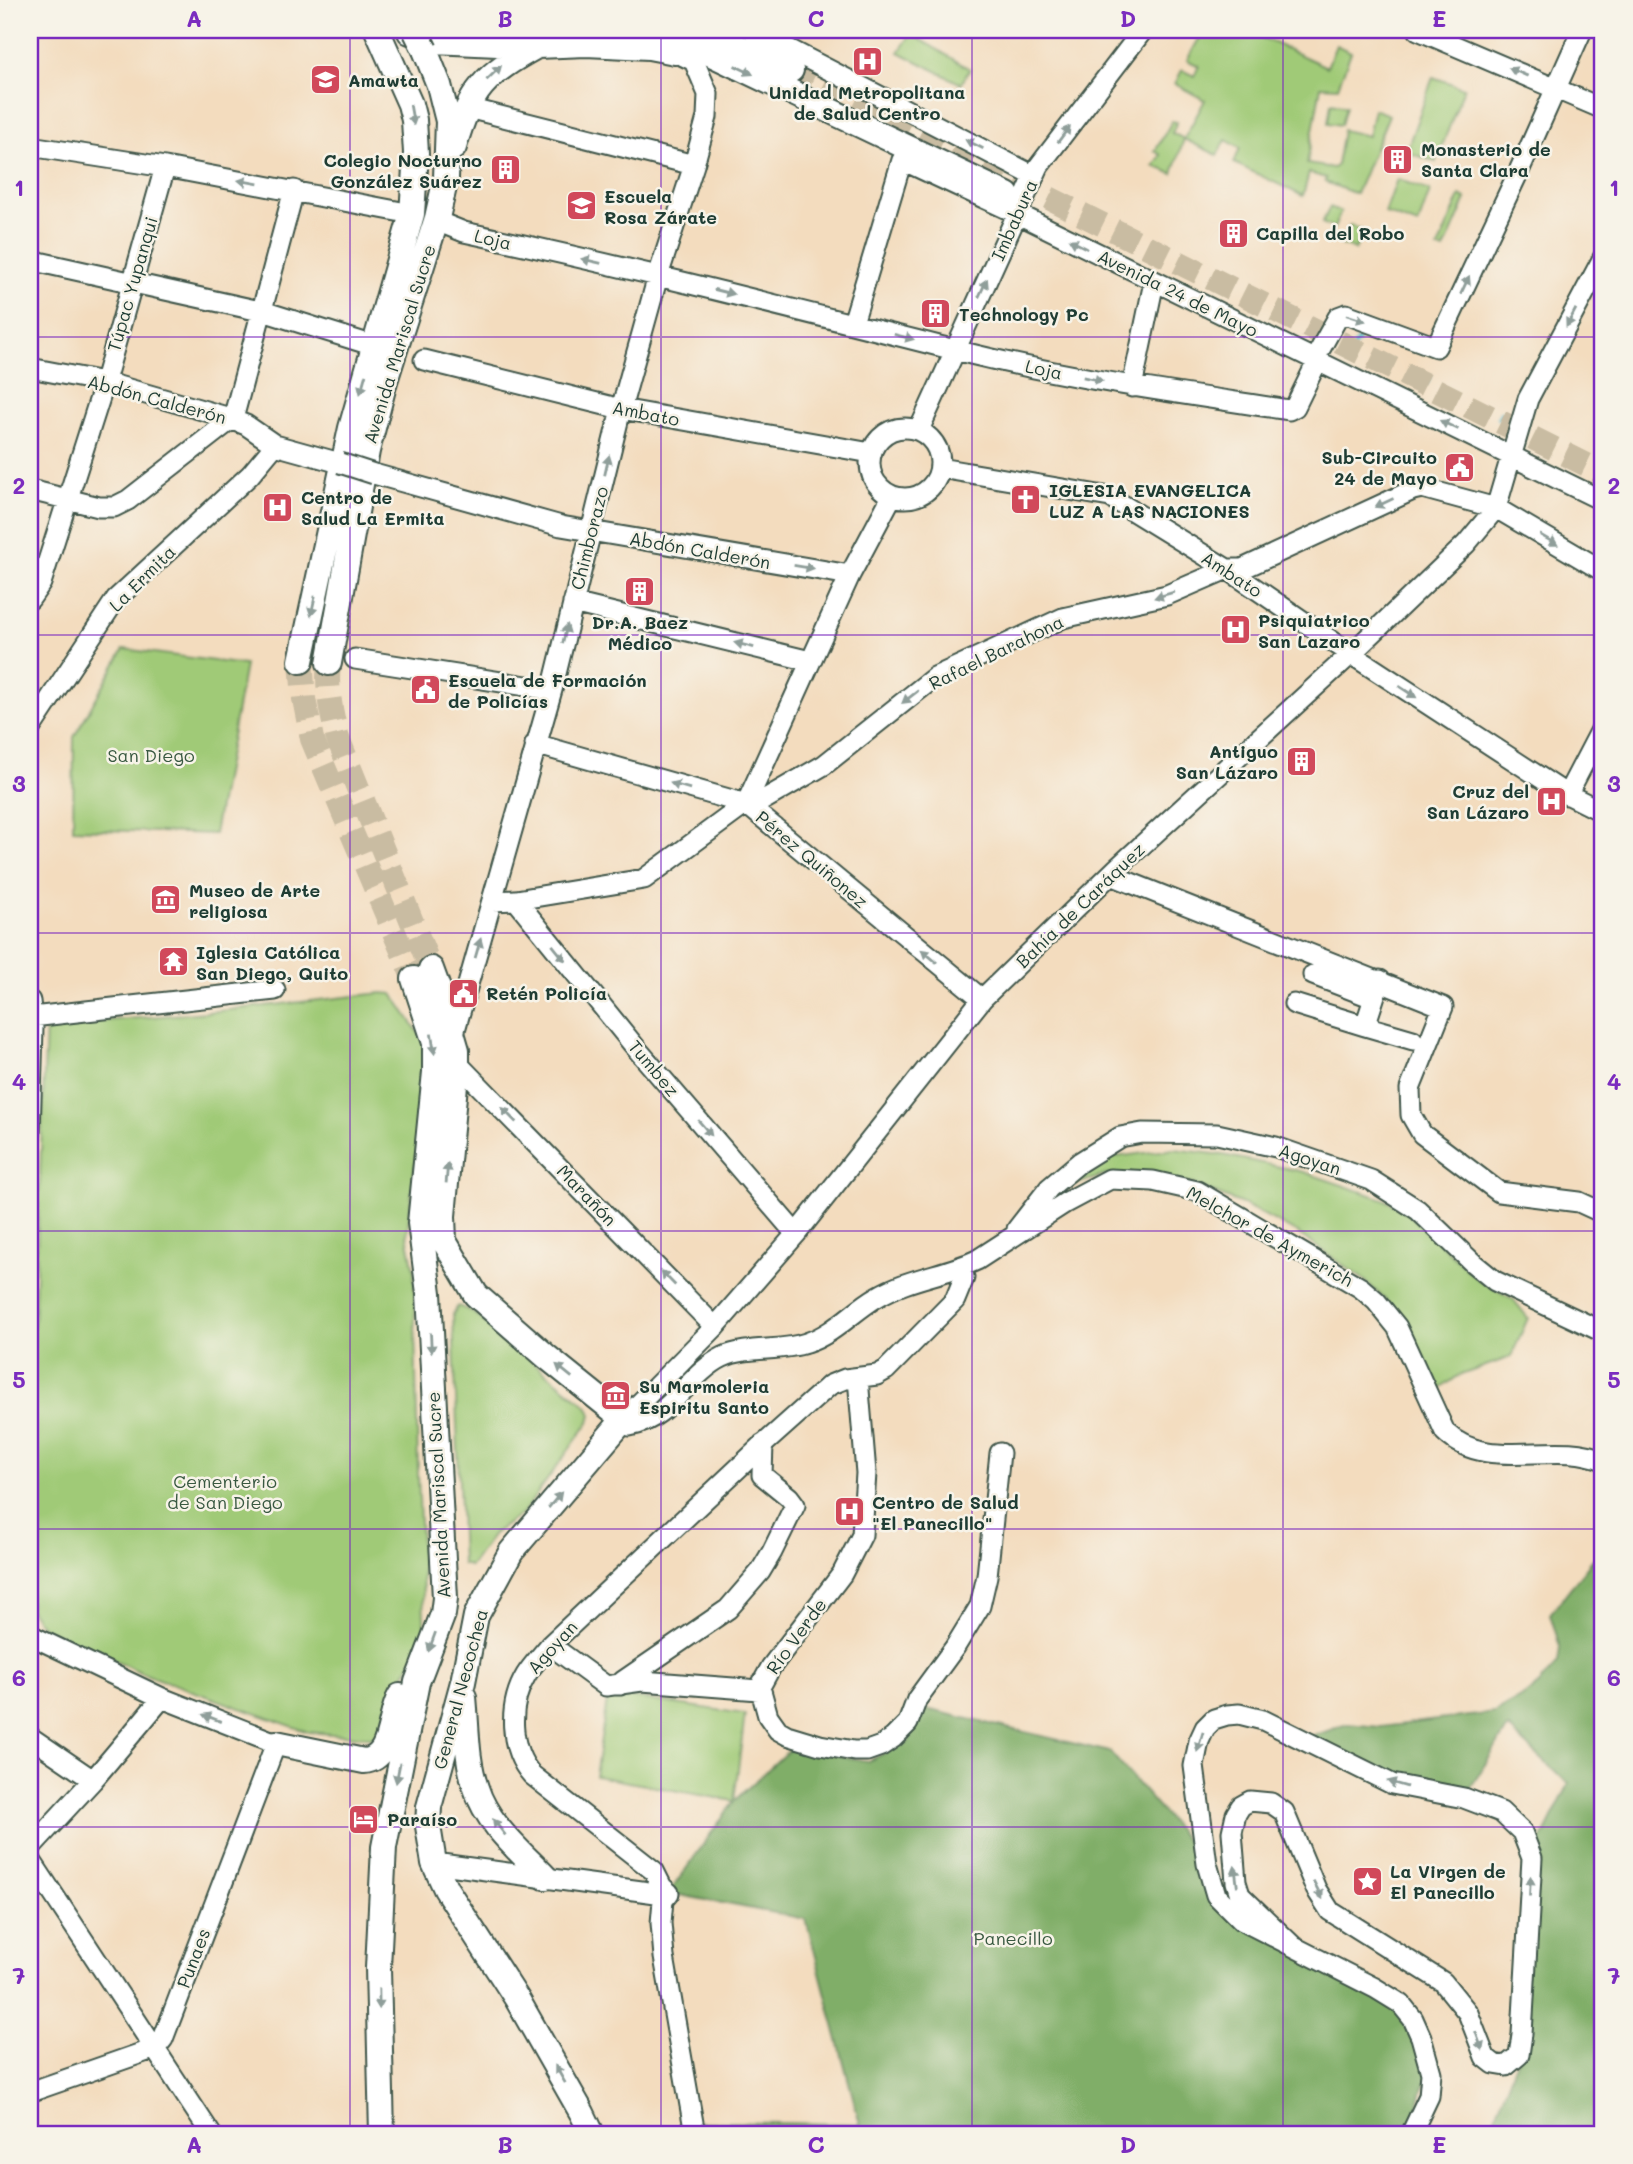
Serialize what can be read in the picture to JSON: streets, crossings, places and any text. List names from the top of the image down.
{
  "streets": {
    "main road": ["Avenida 24 de Mayo", "Avenida Mariscal Sucre", "General Necochea"],
    "street": [
      "Imbabura",
      "Loja",
      "Túpac Yupanqui",
      "Abdón Calderón",
      "Ambato",
      "Chimborazo",
      "La Ermita",
      "Rafael Barahona",
      "Pérez Quiñonez",
      "Bahía de Caráquez",
      "Tumbez",
      "Agoyan",
      "Marañón",
      "Melchor de Aymerich",
      "Río Verde",
      "Punaes"
    ]
  },
  "crossings": [
    ["Imbabura", "Loja"],
    ["Imbabura", "Avenida 24 de Mayo"],
    ["Imbabura", "Ambato"],
    ["Loja", "Avenida 24 de Mayo"],
    ["Loja", "Avenida Mariscal Sucre"],
    ["Loja", "Chimborazo"],
    ["Túpac Yupanqui", "Abdón Calderón"],
    ["Avenida Mariscal Sucre", "Chimborazo"],
    ["Avenida Mariscal Sucre", "Marañón"],
    ["Abdón Calderón", "Chimborazo"],
    ["Abdón Calderón", "La Ermita"],
    ["Ambato", "Chimborazo"],
    ["Ambato", "Rafael Barahona"],
    ["Ambato", "Bahía de Caráquez"],
    ["Chimborazo", "Rafael Barahona"],
    ["Chimborazo", "Pérez Quiñonez"],
    ["Rafael Barahona", "Pérez Quiñonez"],
    ["Rafael Barahona", "Bahía de Caráquez"],
    ["Rafael Barahona", "Tumbez"],
    ["Pérez Quiñonez", "Bahía de Caráquez"],
    ["Bahía de Caráquez", "Tumbez"],
    ["Bahía de Caráquez", "Marañón"],
    ["Bahía de Caráquez", "Melchor de Aymerich"],
    ["Bahía de Caráquez", "General Necochea"],
    ["Agoyan", "Melchor de Aymerich"],
    ["Agoyan", "Río Verde"],
    ["Melchor de Aymerich", "General Necochea"]
  ],
  "one_way": [
    "Imbabura",
    "Tumbez",
    "Marañón",
    "General Necochea"
  ],
  "parks": ["San Diego", "Cementerio de San Diego", "Panecillo"],
  "places": {
    "hospital": [
      "Unidad Metropolitana de Salud Centro",
      "Centro de Salud La Ermita",
      "Psiquiatrico San Lazaro",
      "Cruz del San Lázaro",
      "Centro de Salud \"El Panecillo\""
    ],
    "school or university": ["Amawta", "Escuela Rosa Zárate"],
    "building": [
      "Monasterio de Santa Clara",
      "Colegio Nocturno González Suárez",
      "Capilla del Robo",
      "Technology Pc",
      "Dr.A. Baez Médico",
      "Antiguo San Lázaro"
    ],
    "public building": ["Sub-Circuito 24 de Mayo", "Escuela de Formación de Policías", "Retén Policía"],
    "church": ["IGLESIA EVANGELICA LUZ A LAS NACIONES"],
    "museum": ["Museo de Arte religiosa", "Su Marmoleria Espiritu Santo"],
    "temple": ["Iglesia Católica San Diego, Quito"],
    "hotel": ["Paraíso"],
    "place": ["La Virgen de El Panecillo"]
  },
  "grid": {
    "columns": [
      "A",
      "B",
      "C",
      "D",
      "E"
    ],
    "rows": [
      "1",
      "2",
      "3",
      "4",
      "5",
      "6",
      "7"
    ]
  }
}
